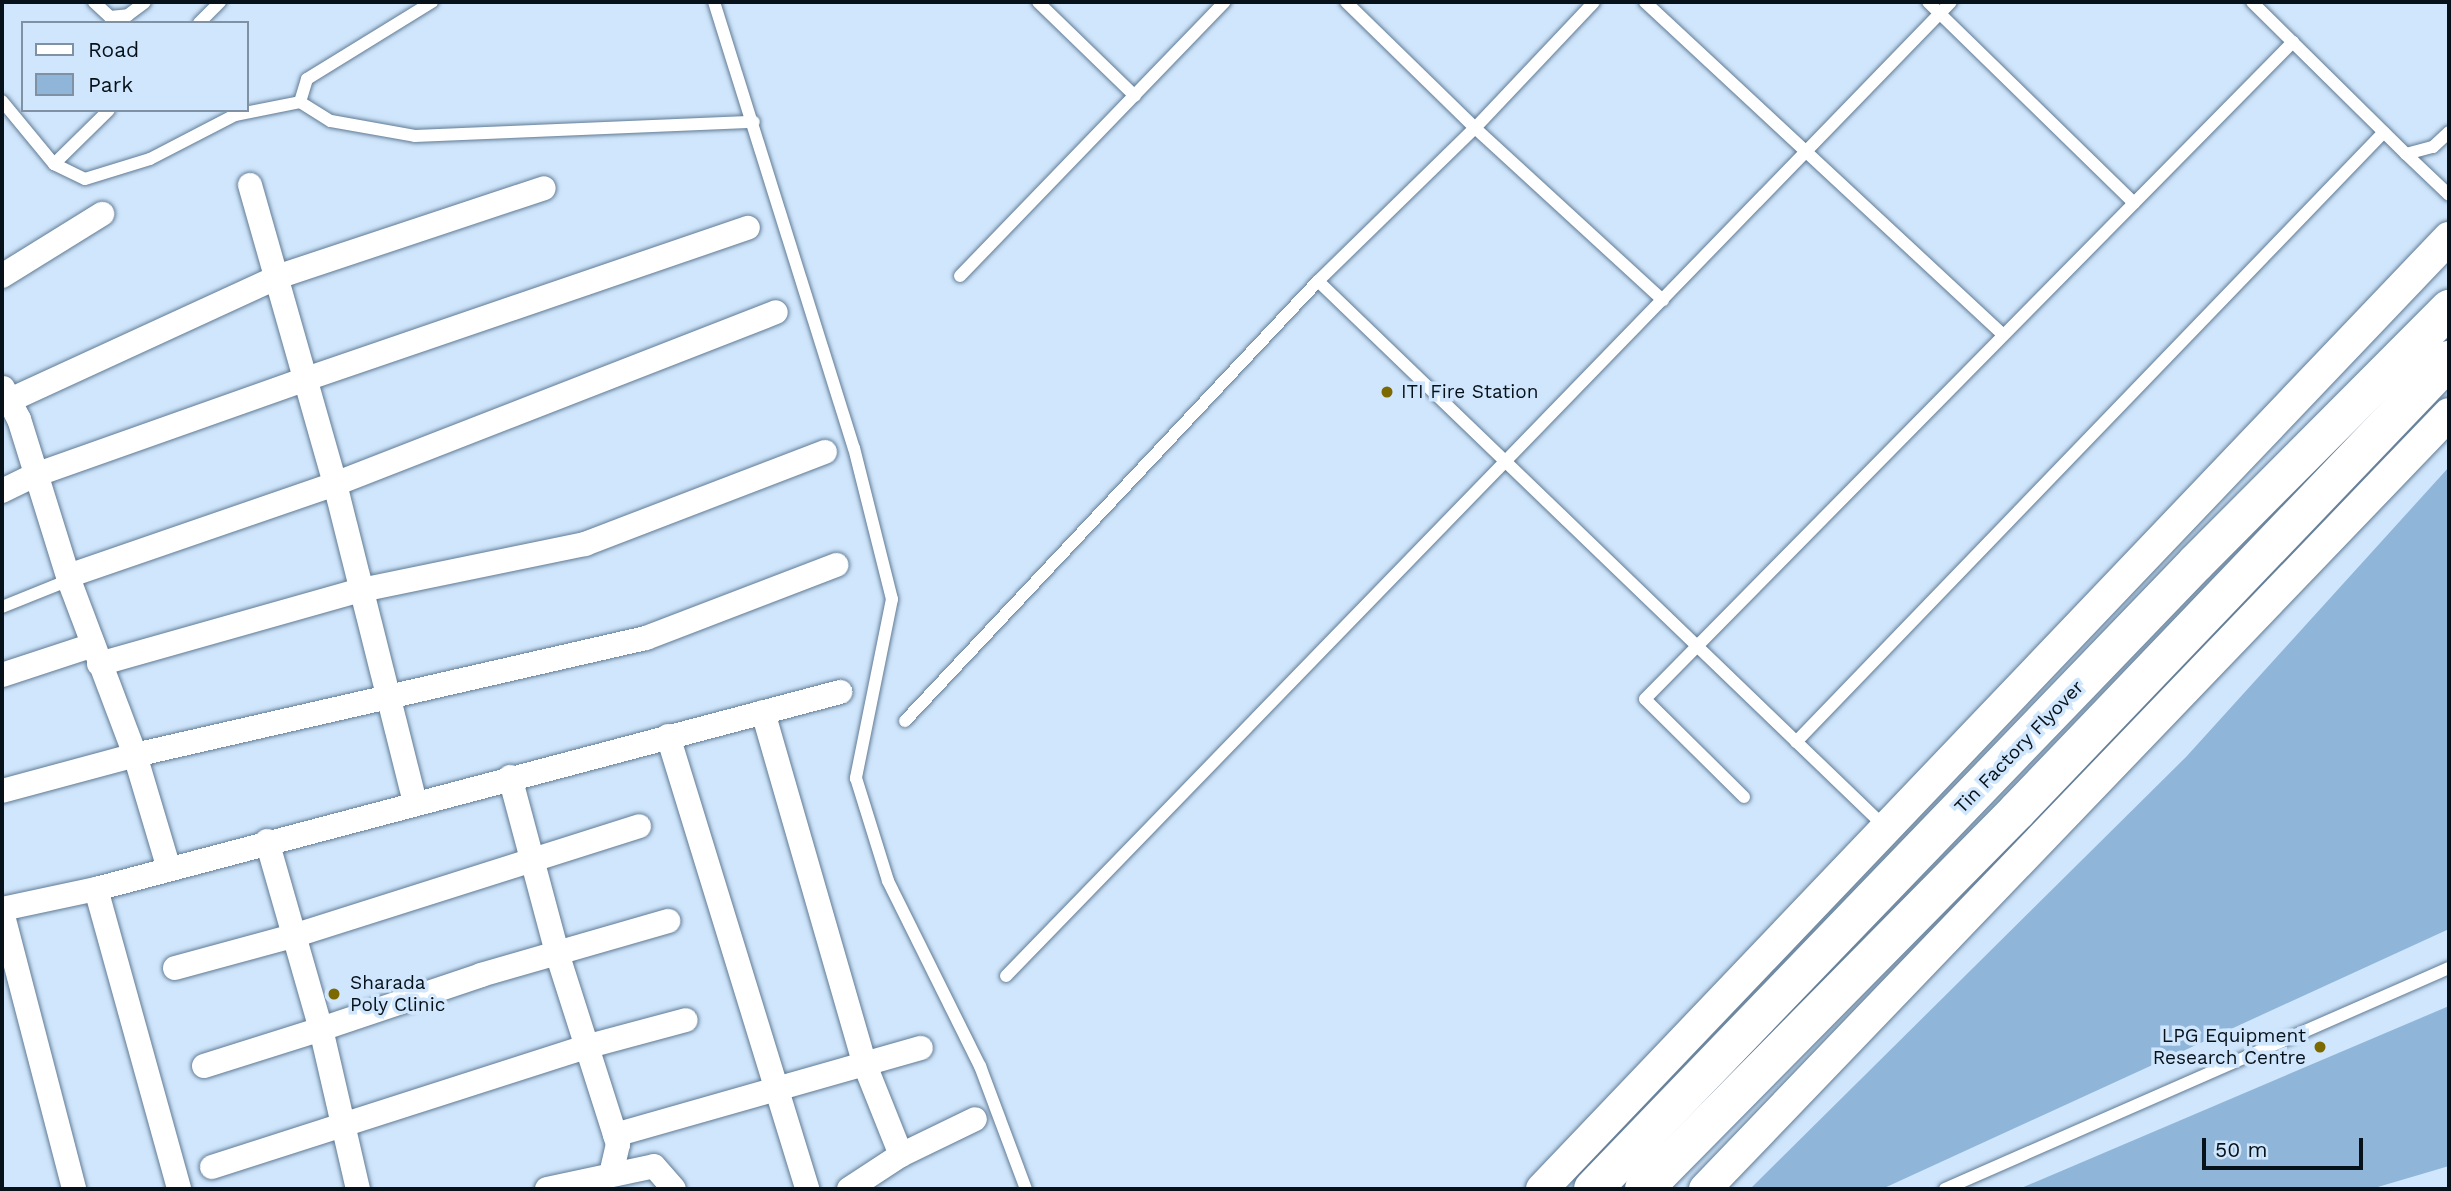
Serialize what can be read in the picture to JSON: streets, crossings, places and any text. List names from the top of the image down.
{
  "streets": {
    "highway": ["Tin Factory Flyover"]
  },
  "places": ["ITI Fire Station", "Sharada Poly Clinic", "LPG Equipment Research Centre"],
  "legend": ["Road", "Park"],
  "scale_bar": "50 m"
}
